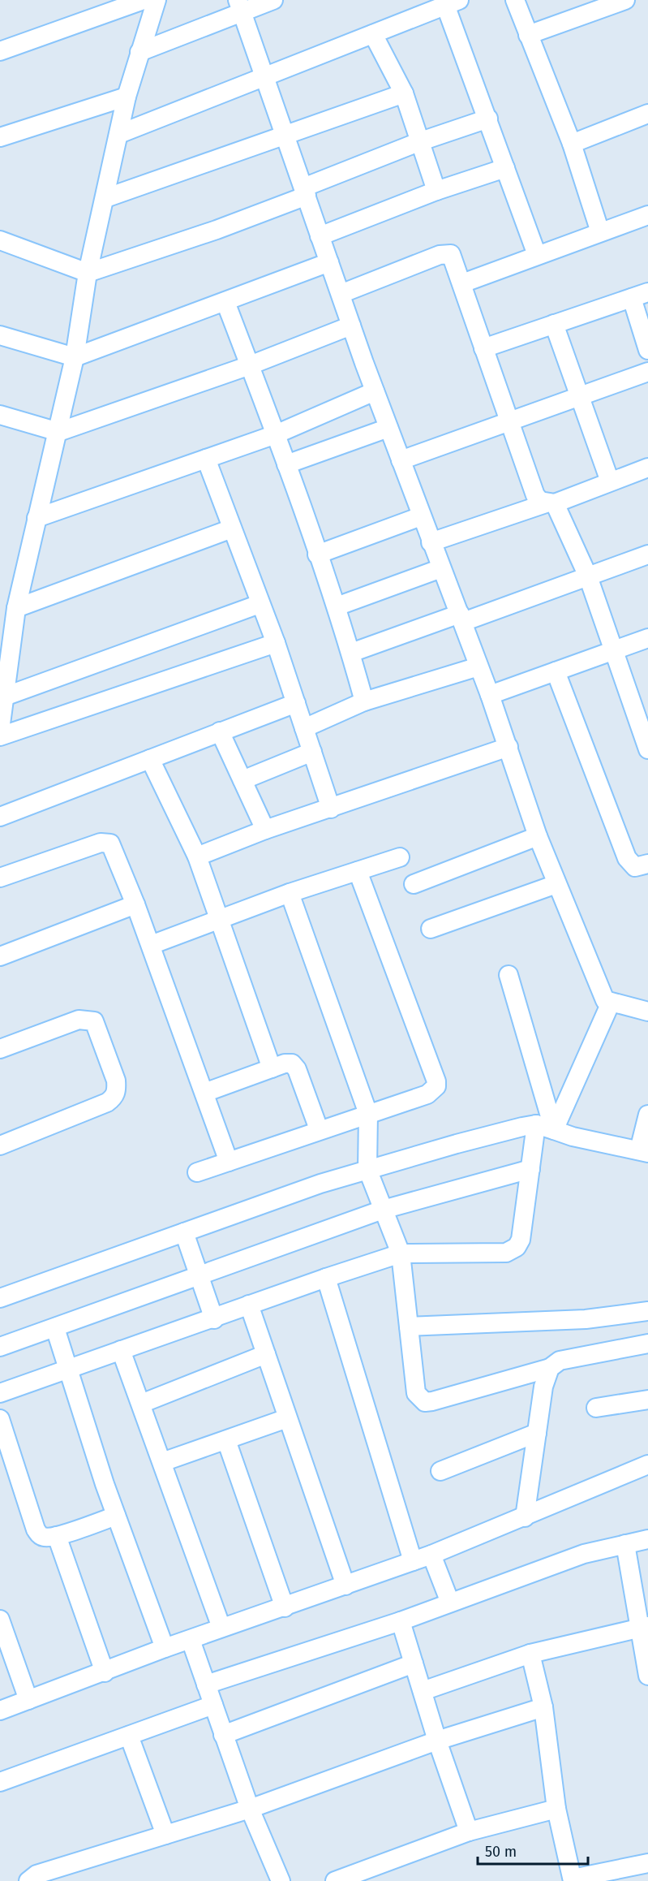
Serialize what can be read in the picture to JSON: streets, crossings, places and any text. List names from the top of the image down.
{
  "scale_bar": "50 m"
}
